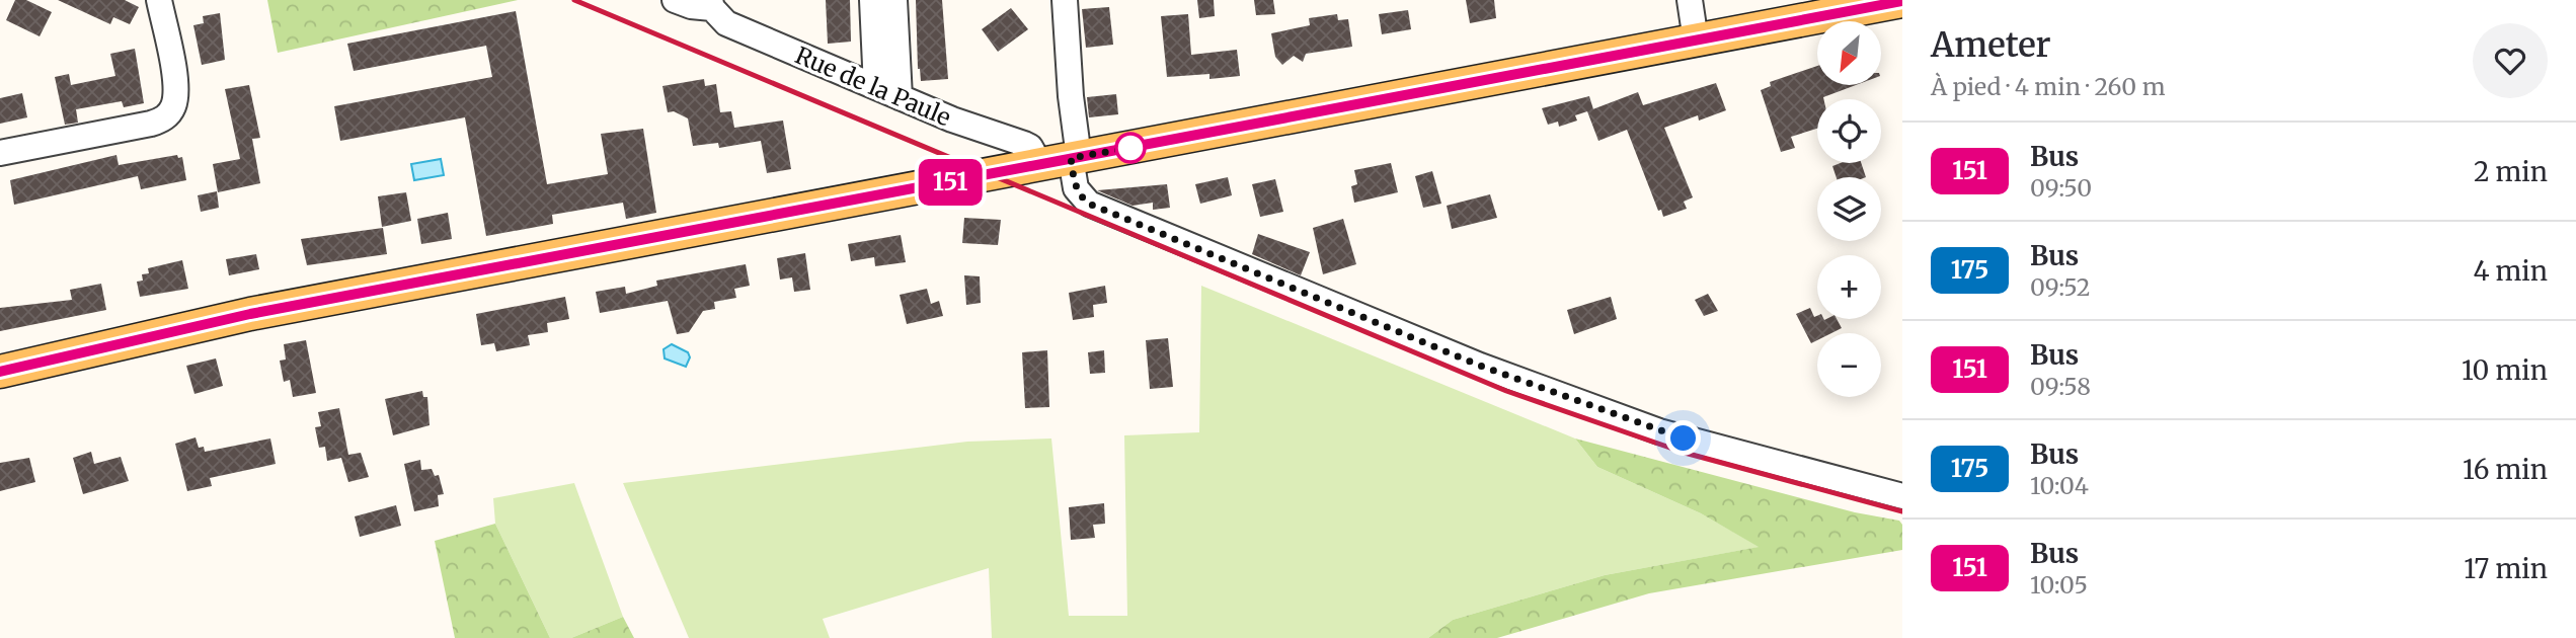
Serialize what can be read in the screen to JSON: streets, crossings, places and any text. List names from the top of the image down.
{
  "streets": {
    "street": ["Rue de la Paule"]
  },
  "lines": ["bus line 151"],
  "north": "bottom left",
  "page": {
    "on_map": "151",
    "heading": ["Ameter", "À pied · 4 min · 260 m"],
    "map_buttons": ["+", "−"],
    "list": [
      {
        "mark": "151",
        "name": "Bus",
        "note": "09:50",
        "value": "2 min"
      },
      {
        "mark": "175",
        "name": "Bus",
        "note": "09:52",
        "value": "4 min"
      },
      {
        "mark": "151",
        "name": "Bus",
        "note": "09:58",
        "value": "10 min"
      },
      {
        "mark": "175",
        "name": "Bus",
        "note": "10:04",
        "value": "16 min"
      },
      {
        "mark": "151",
        "name": "Bus",
        "note": "10:05",
        "value": "17 min"
      }
    ]
  }
}
